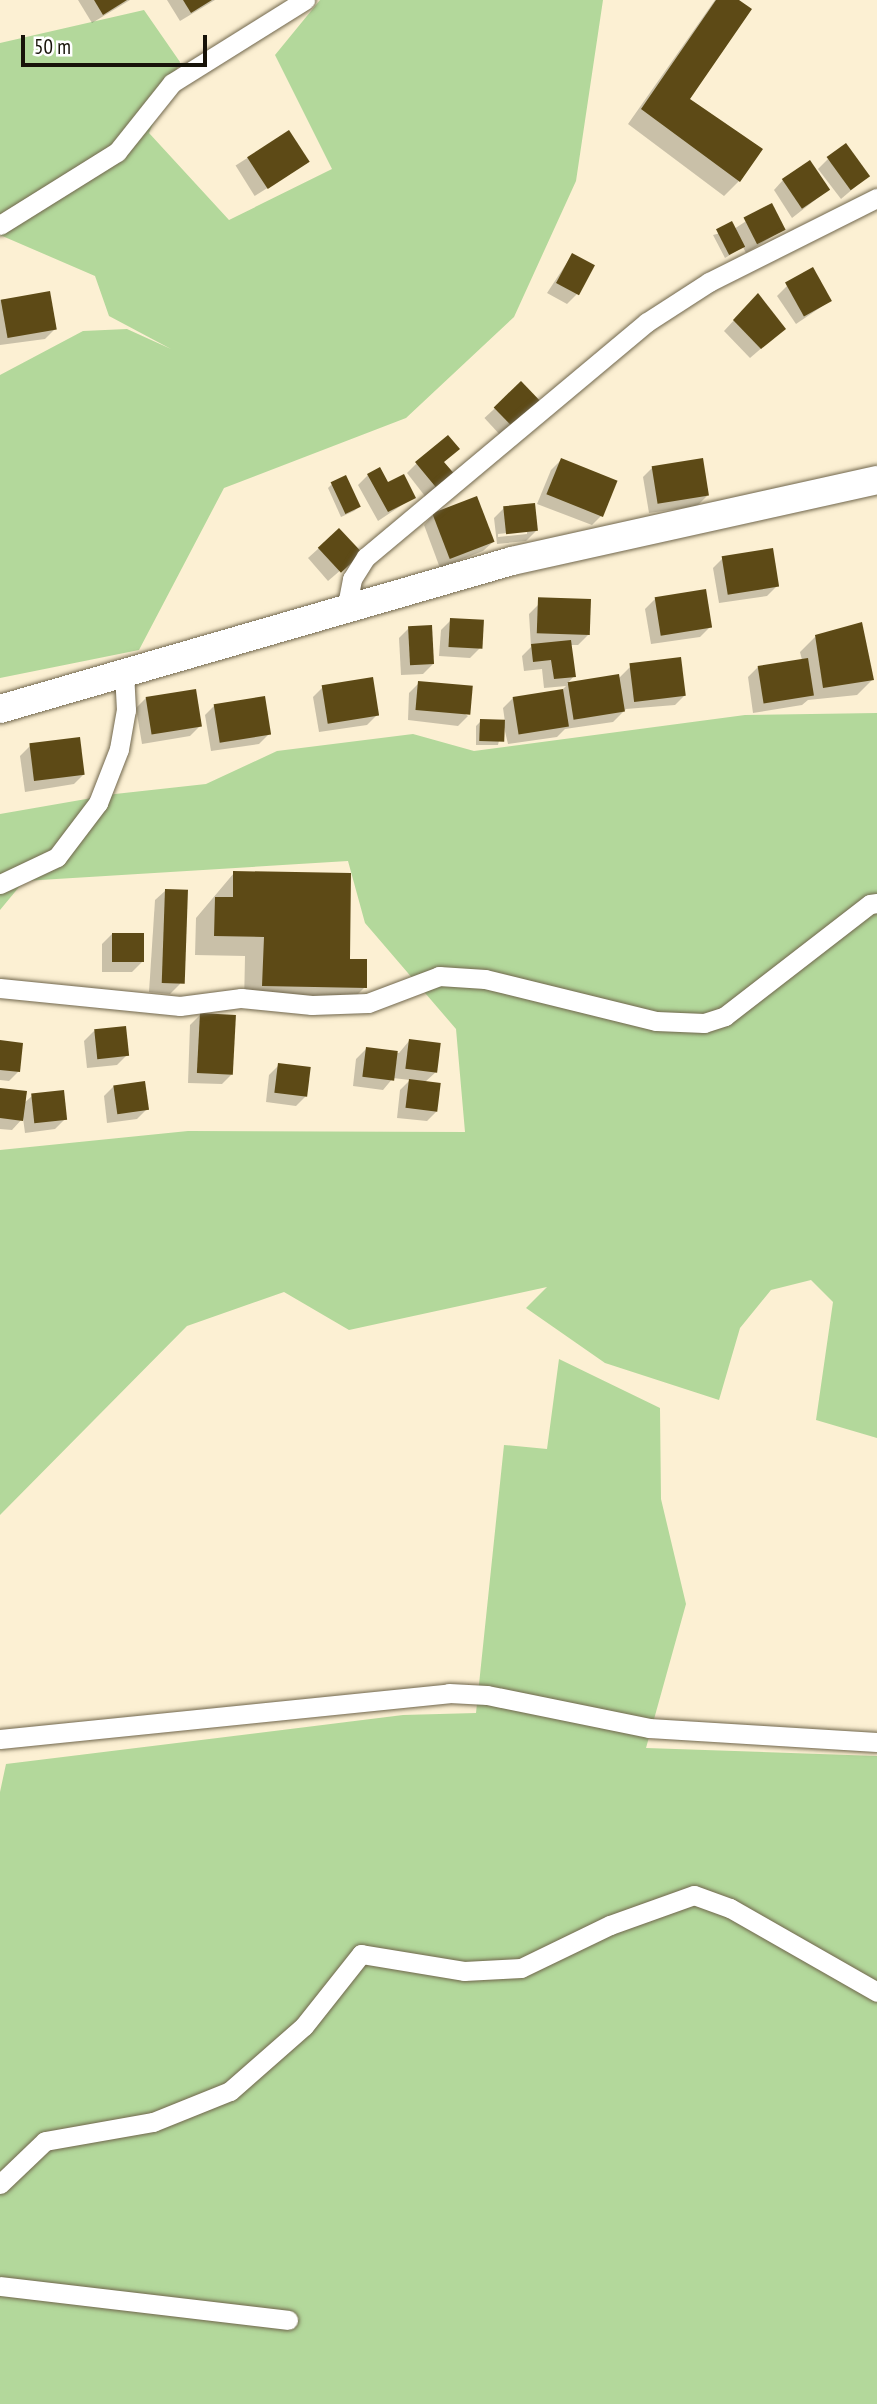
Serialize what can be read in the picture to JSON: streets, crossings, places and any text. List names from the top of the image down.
{
  "scale_bar": "50 m"
}
